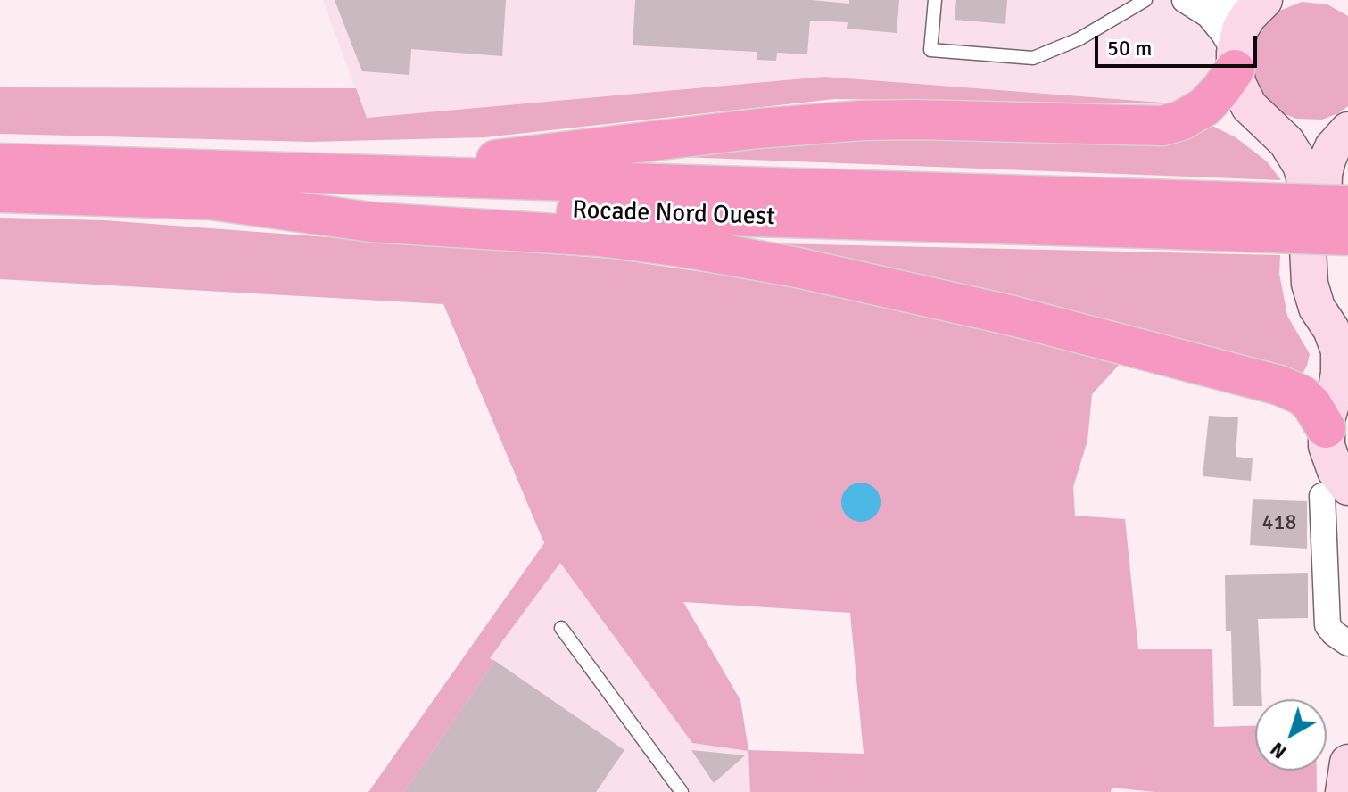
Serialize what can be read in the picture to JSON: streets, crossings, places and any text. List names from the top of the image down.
{
  "streets": {
    "highway": ["Rocade Nord Ouest"]
  },
  "house_numbers": ["418"],
  "scale_bar": "50 m",
  "north": "bottom left"
}
